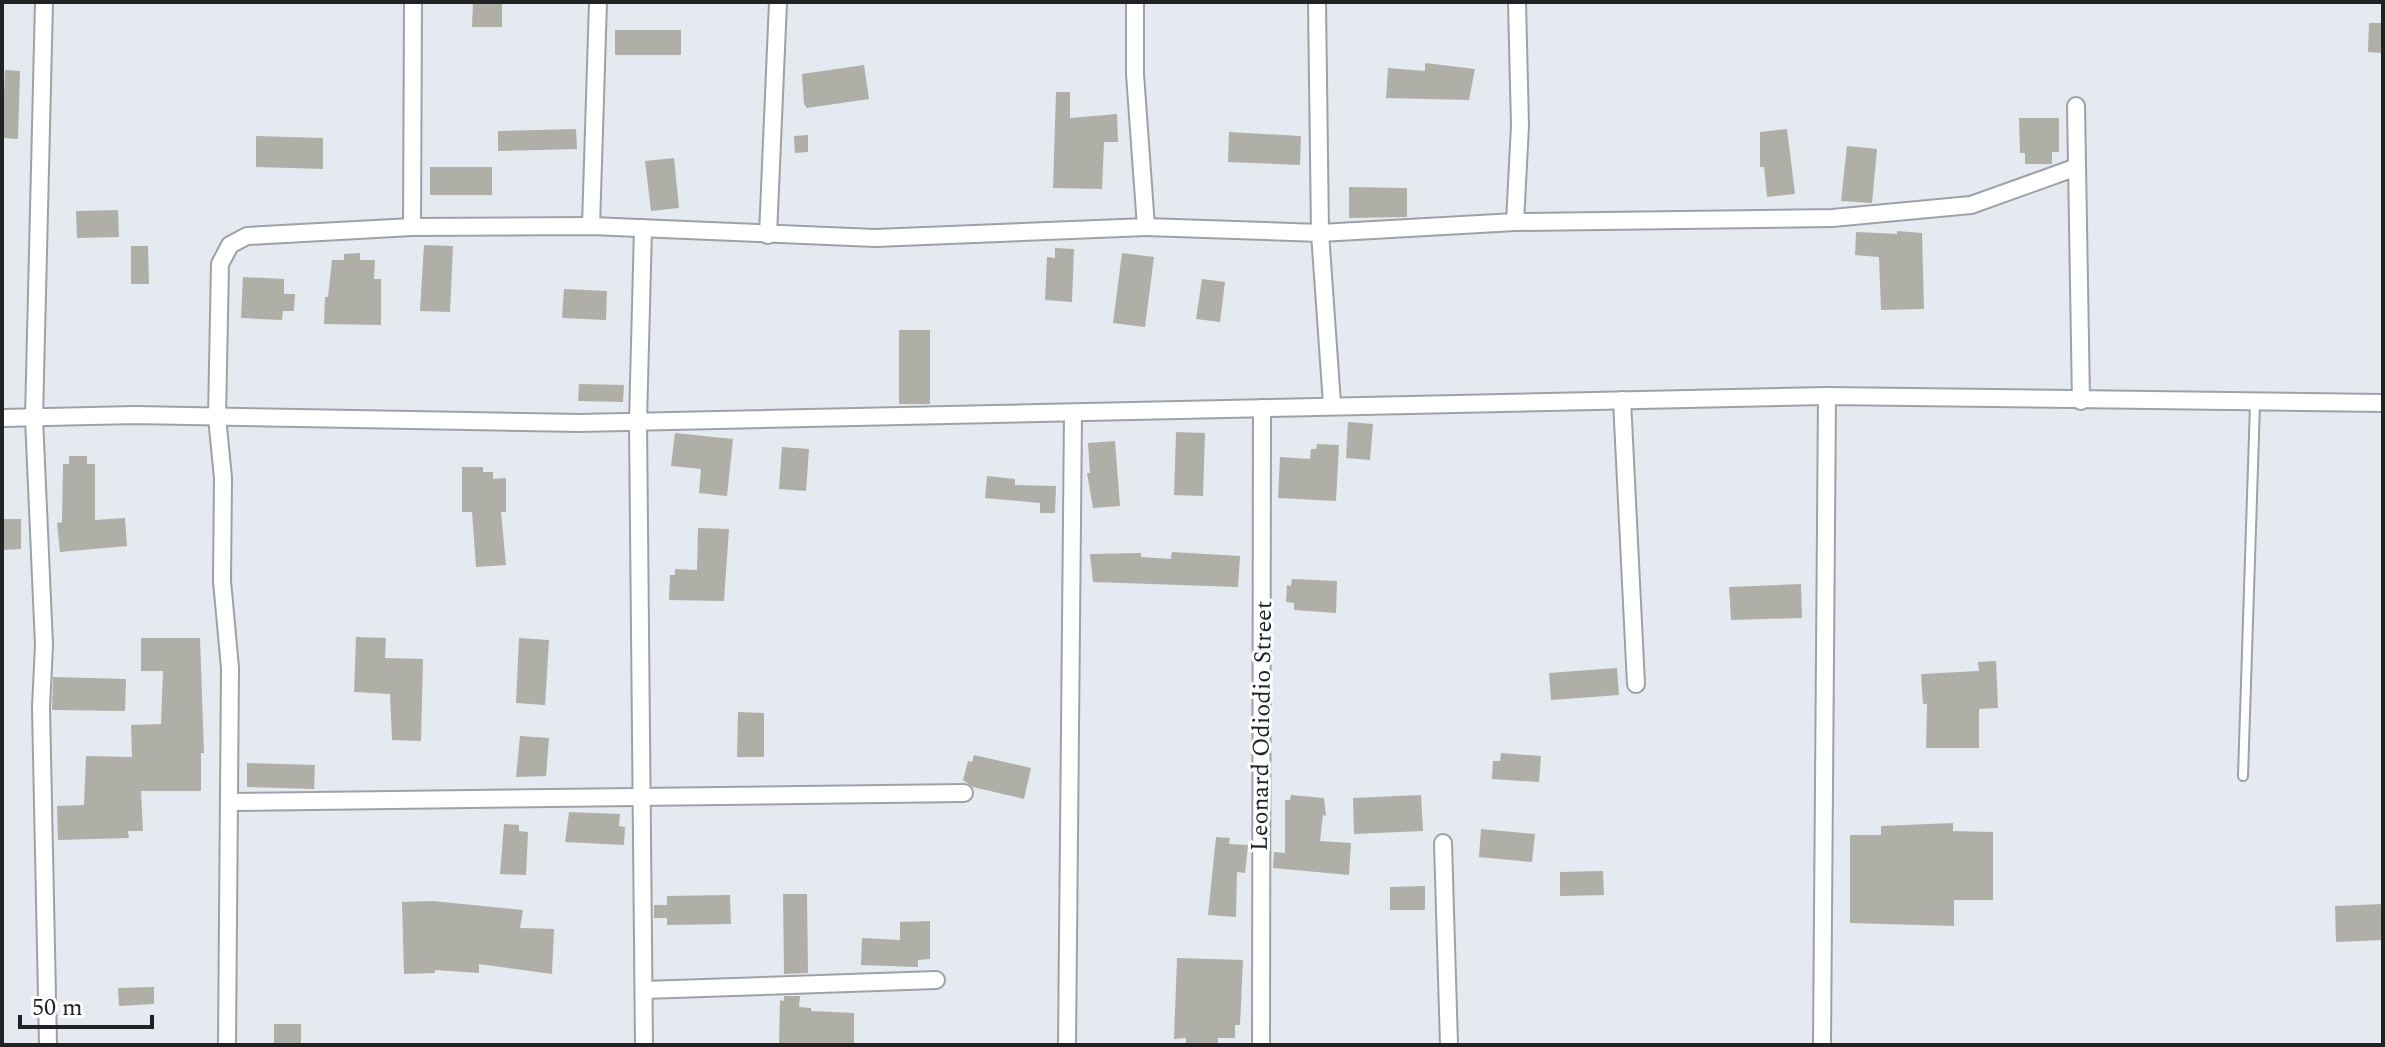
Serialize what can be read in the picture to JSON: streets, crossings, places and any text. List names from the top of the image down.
{
  "streets": {
    "street": ["Leonard Odiodio Street"]
  },
  "scale_bar": "50 m"
}
